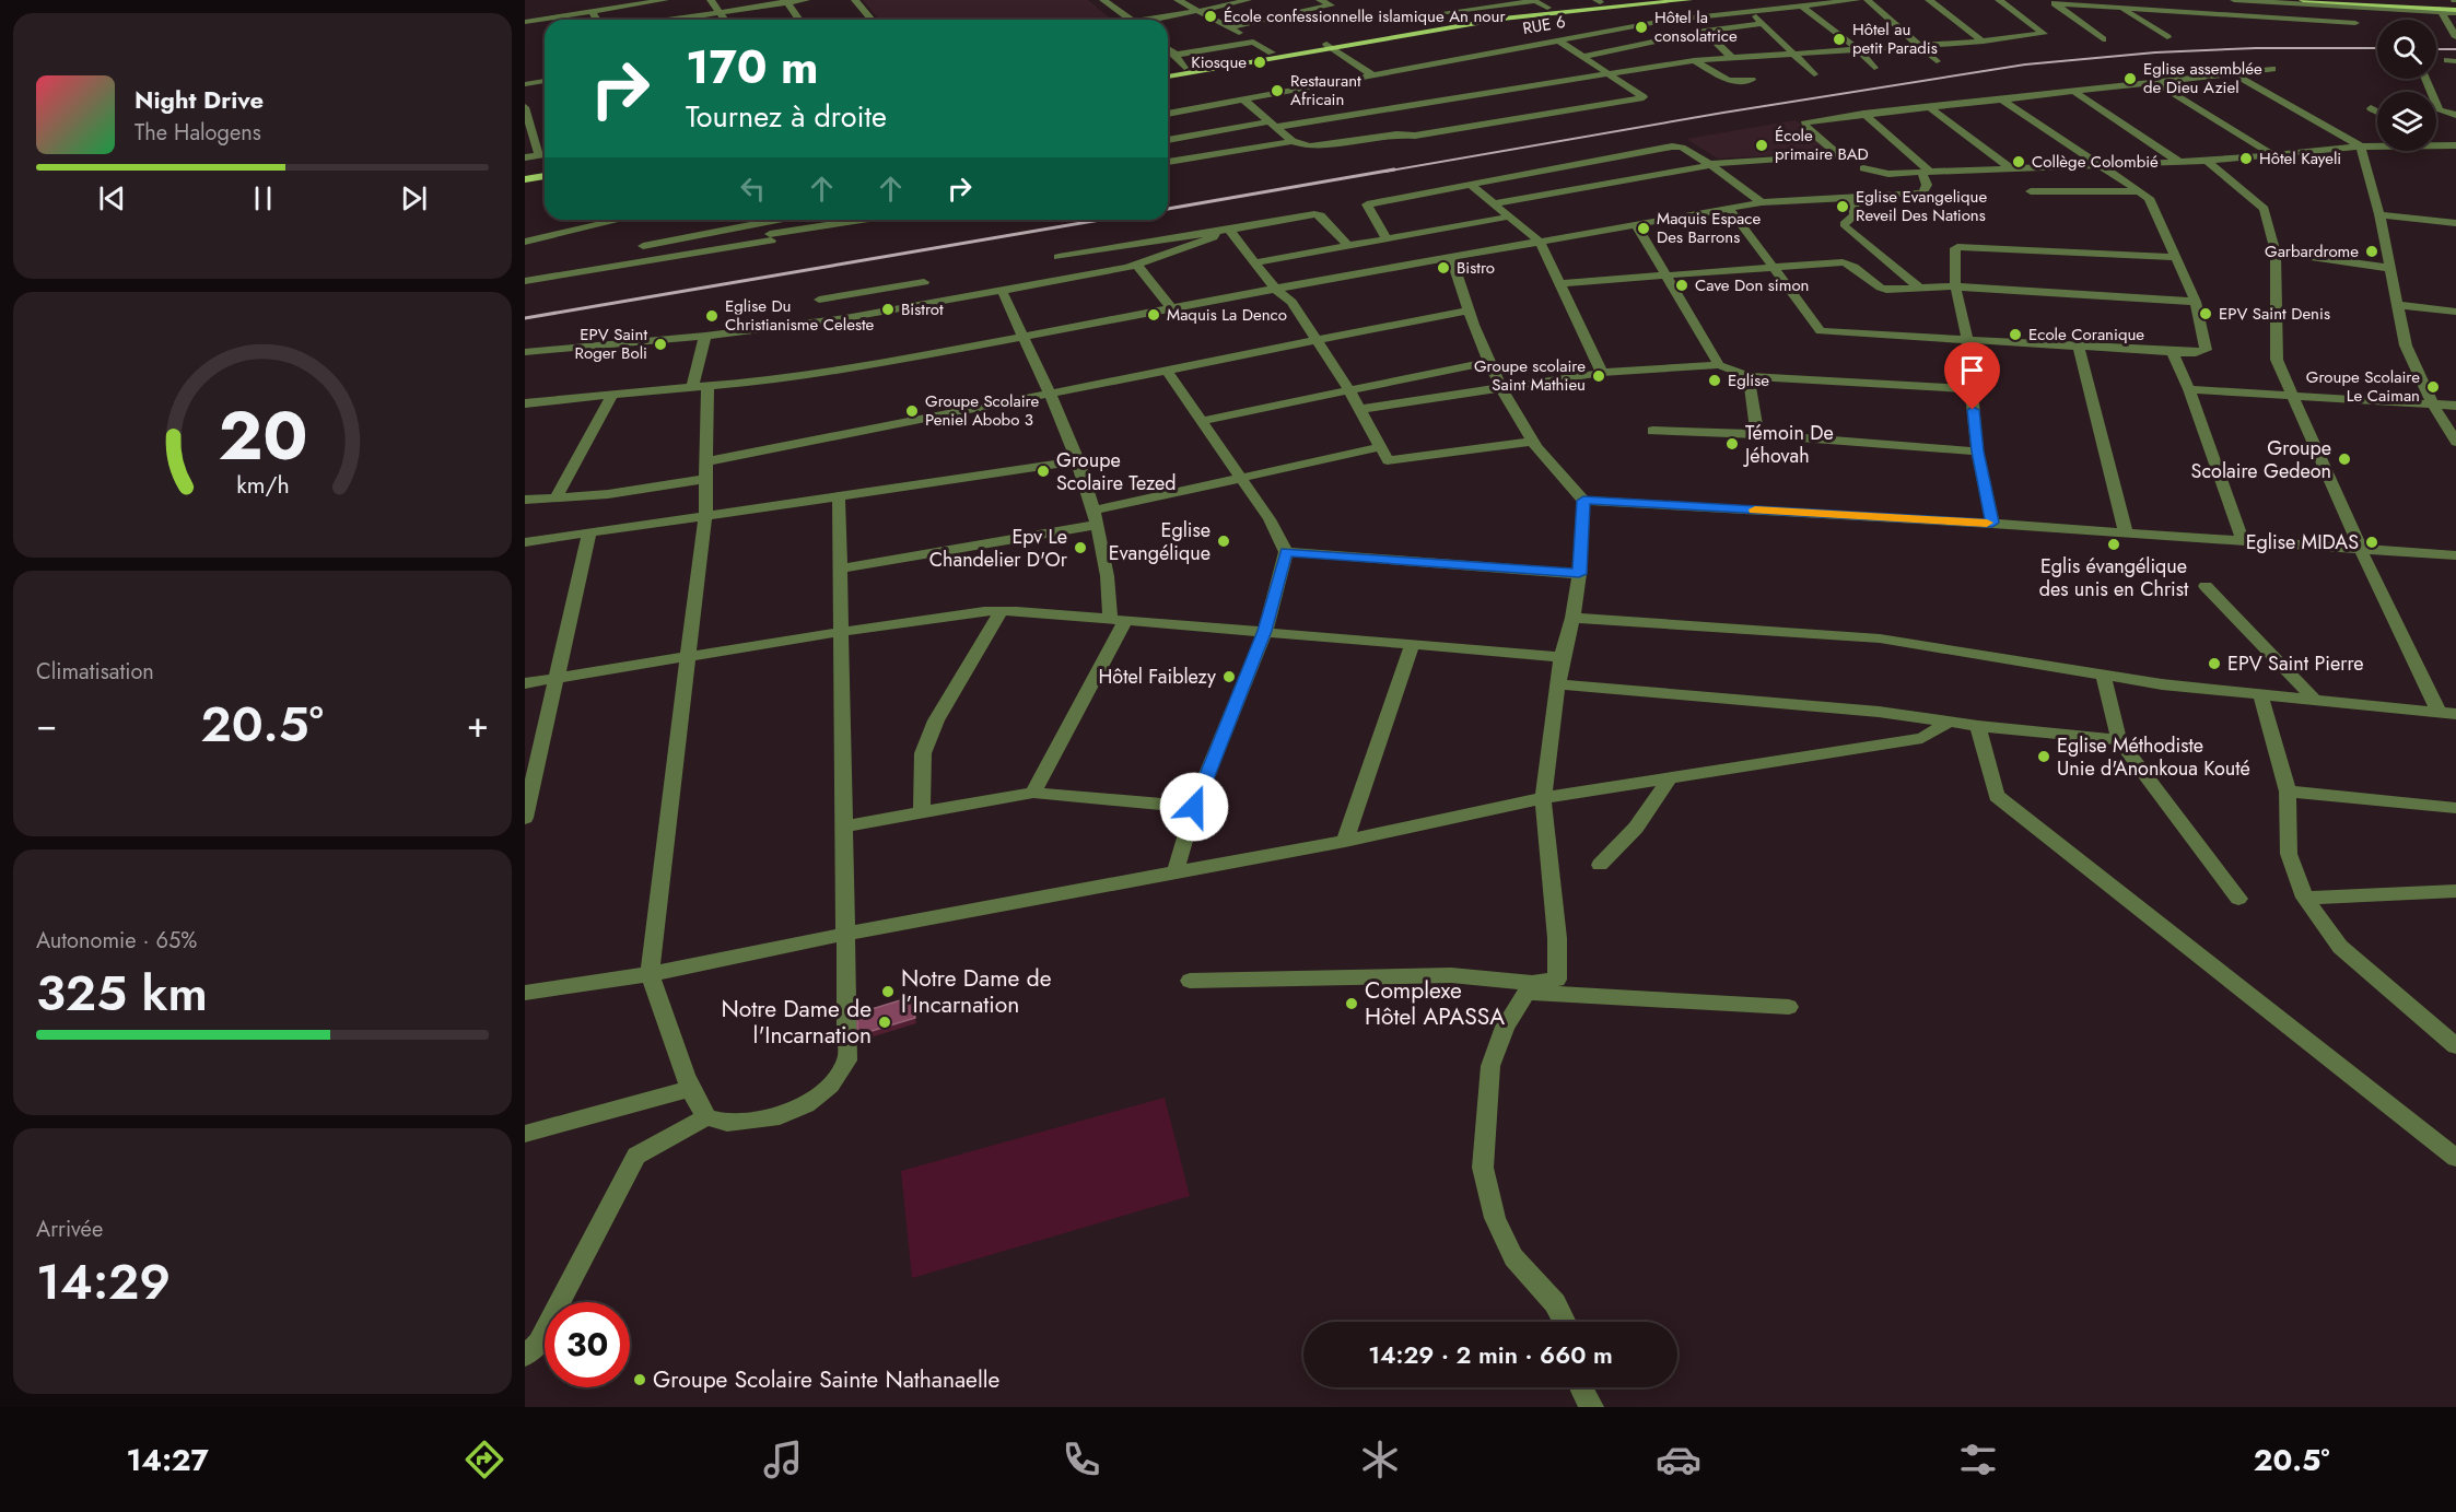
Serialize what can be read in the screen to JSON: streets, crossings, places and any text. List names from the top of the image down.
{
  "streets": {
    "street": ["RUE 6"]
  },
  "places": [
    "École confessionnelle islamique An nour",
    "Hôtel la consolatrice",
    "Hôtel au petit Paradis",
    "Kiosque",
    "Eglise assemblée de Dieu Aziel",
    "Restaurant Africain",
    "École primaire BAD",
    "Hôtel Kayeli",
    "Collège Colombié",
    "Eglise Evangelique Reveil Des Nations",
    "Maquis Espace Des Barrons",
    "Garbardrome",
    "Bistro",
    "Cave Don simon",
    "Bistrot",
    "EPV Saint Denis",
    "Maquis La Denco",
    "Eglise Du Christianisme Celeste",
    "Ecole Coranique",
    "EPV Saint Roger Boli",
    "Groupe scolaire Saint Mathieu",
    "Eglise",
    "Groupe Scolaire Le Caiman",
    "Groupe Scolaire Peniel Abobo 3",
    "Témoin De Jéhovah",
    "Groupe Scolaire Gedeon",
    "Groupe Scolaire Tezed",
    "Eglise Evangélique",
    "Eglise MIDAS",
    "Eglis évangélique des unis en Christ",
    "Epv Le Chandelier D'Or",
    "EPV Saint Pierre",
    "Hôtel Faiblezy",
    "Eglise Méthodiste Unie d'Anonkoua Kouté",
    "Notre Dame de l’Incarnation",
    "Complexe Hôtel APASSA",
    "Notre Dame de l'Incarnation",
    "Groupe Scolaire Sainte Nathanaelle"
  ],
  "page": {
    "turn": ["170 m", "Tournez à droite"],
    "song": ["Night Drive", "The Halogens"],
    "tile": [
      "Climatisation",
      ["Autonomie · 65%", "325 km"],
      ["Arrivée", "14:29"]
    ],
    "heat": ["−", "20.5°", "+"],
    "limit": "30",
    "trip": "14:29 · 2 min · 660 m",
    "tabs": ["14:27", "20.5°"],
    "gauge": ["20", "km/h"]
  }
}
